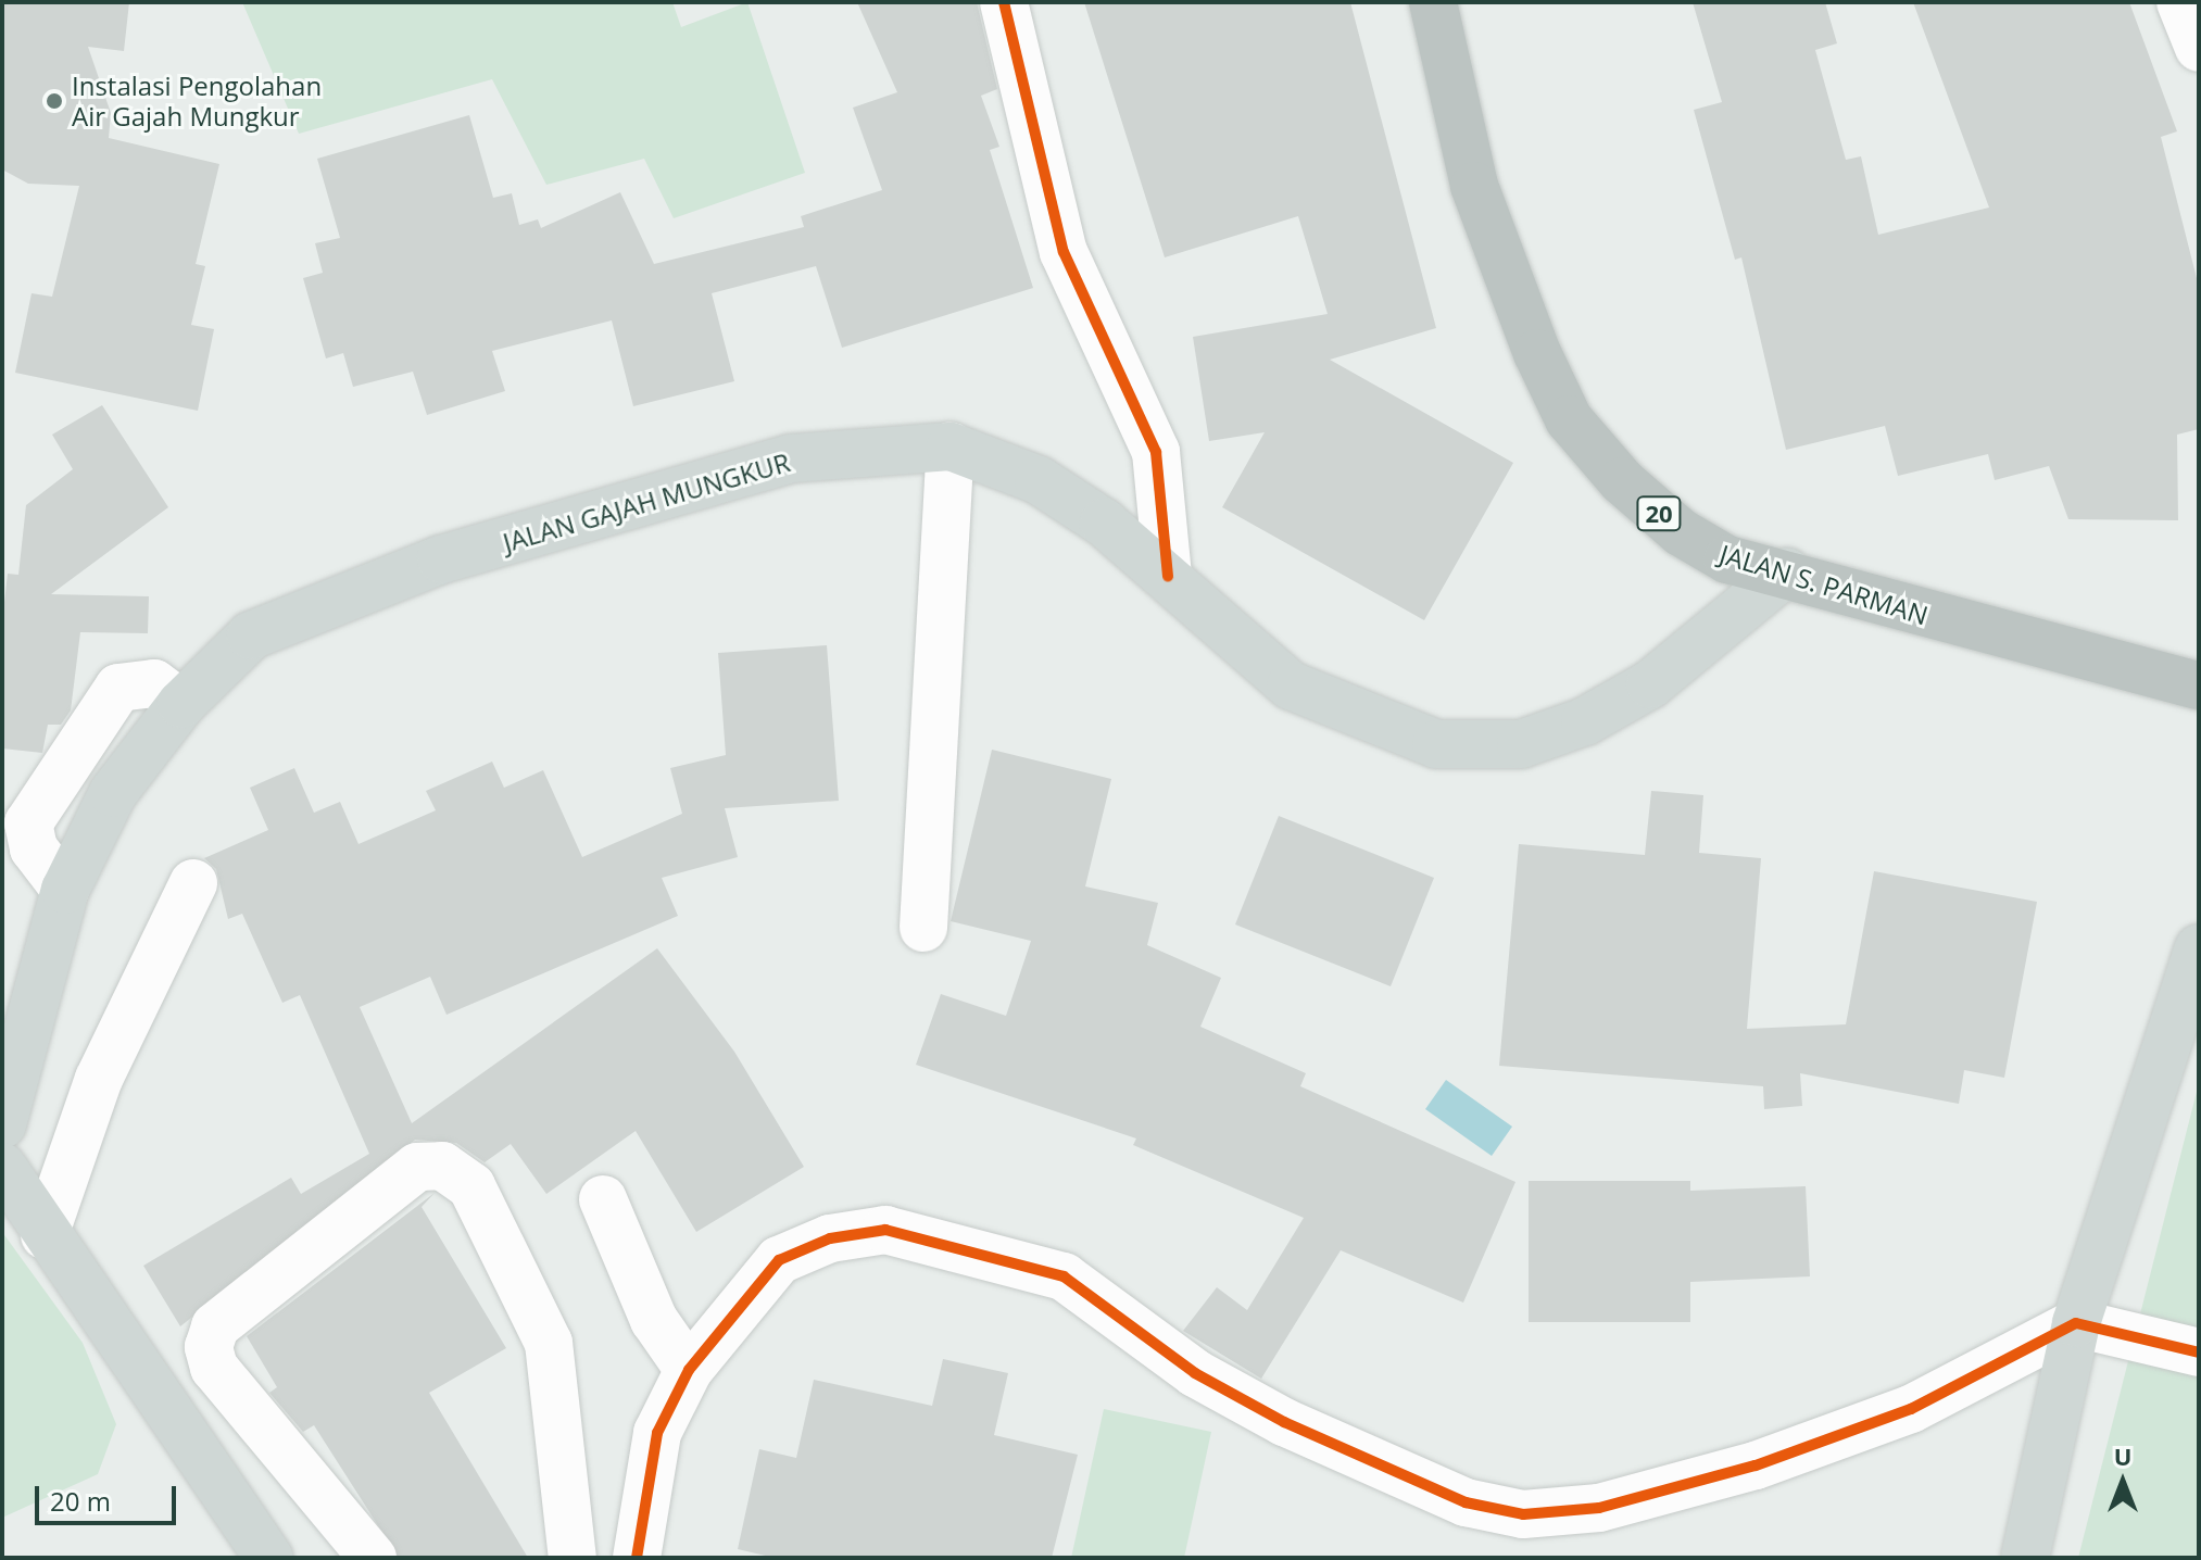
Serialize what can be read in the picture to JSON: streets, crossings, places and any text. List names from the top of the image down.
{
  "streets": {
    "highway": ["20", "JALAN S. PARMAN"],
    "main road": ["JALAN GAJAH MUNGKUR"]
  },
  "crossings": [
    ["JALAN GAJAH MUNGKUR", "JALAN S. PARMAN"]
  ],
  "places": ["Instalasi Pengolahan Air Gajah Mungkur"],
  "scale_bar": "20 m",
  "north": "top"
}
